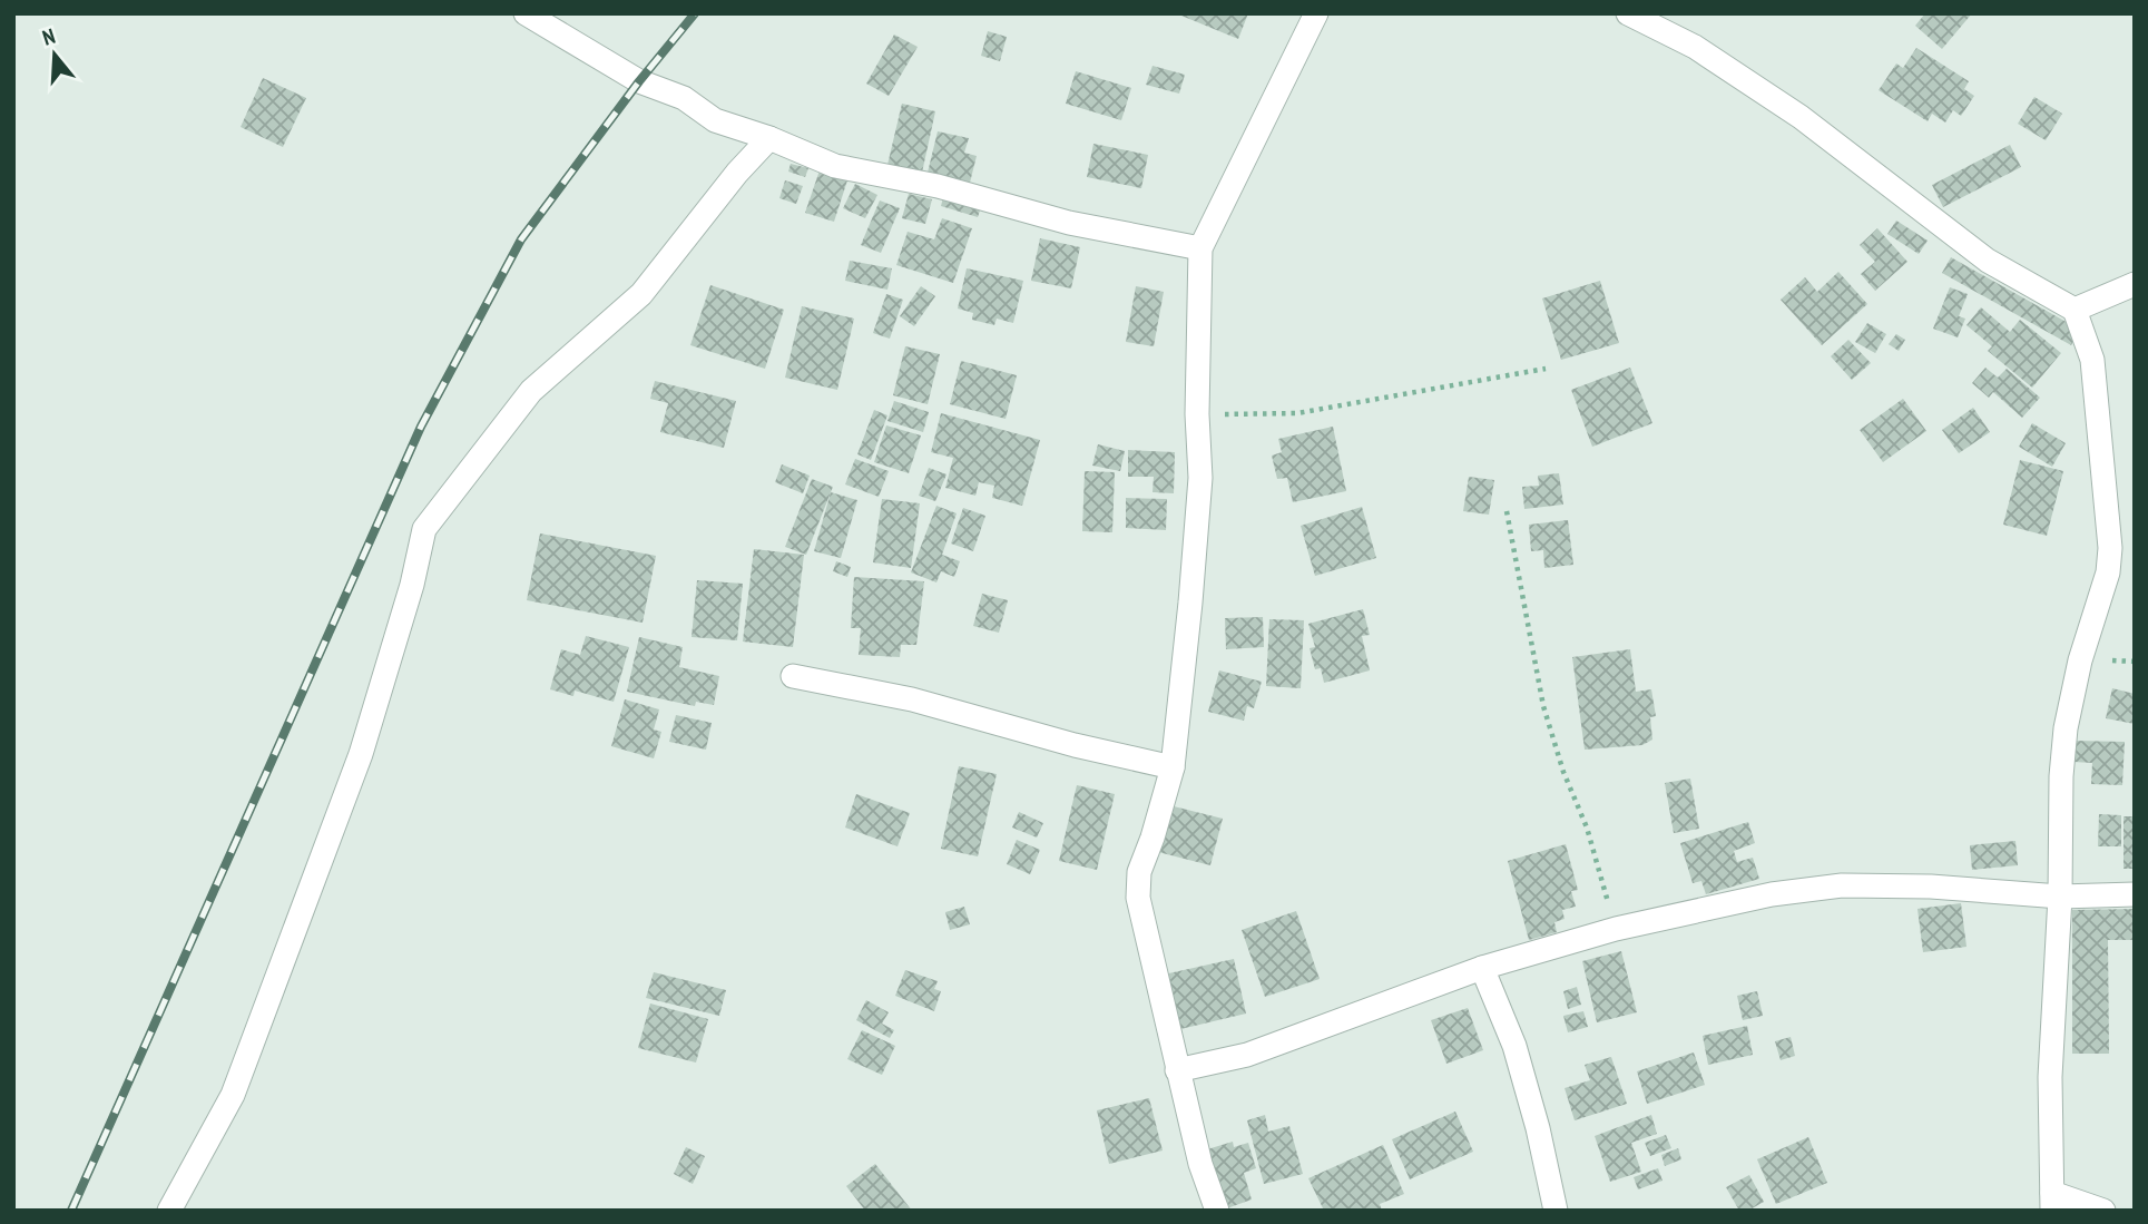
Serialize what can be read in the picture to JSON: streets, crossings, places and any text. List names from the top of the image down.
{
  "north": "top"
}
